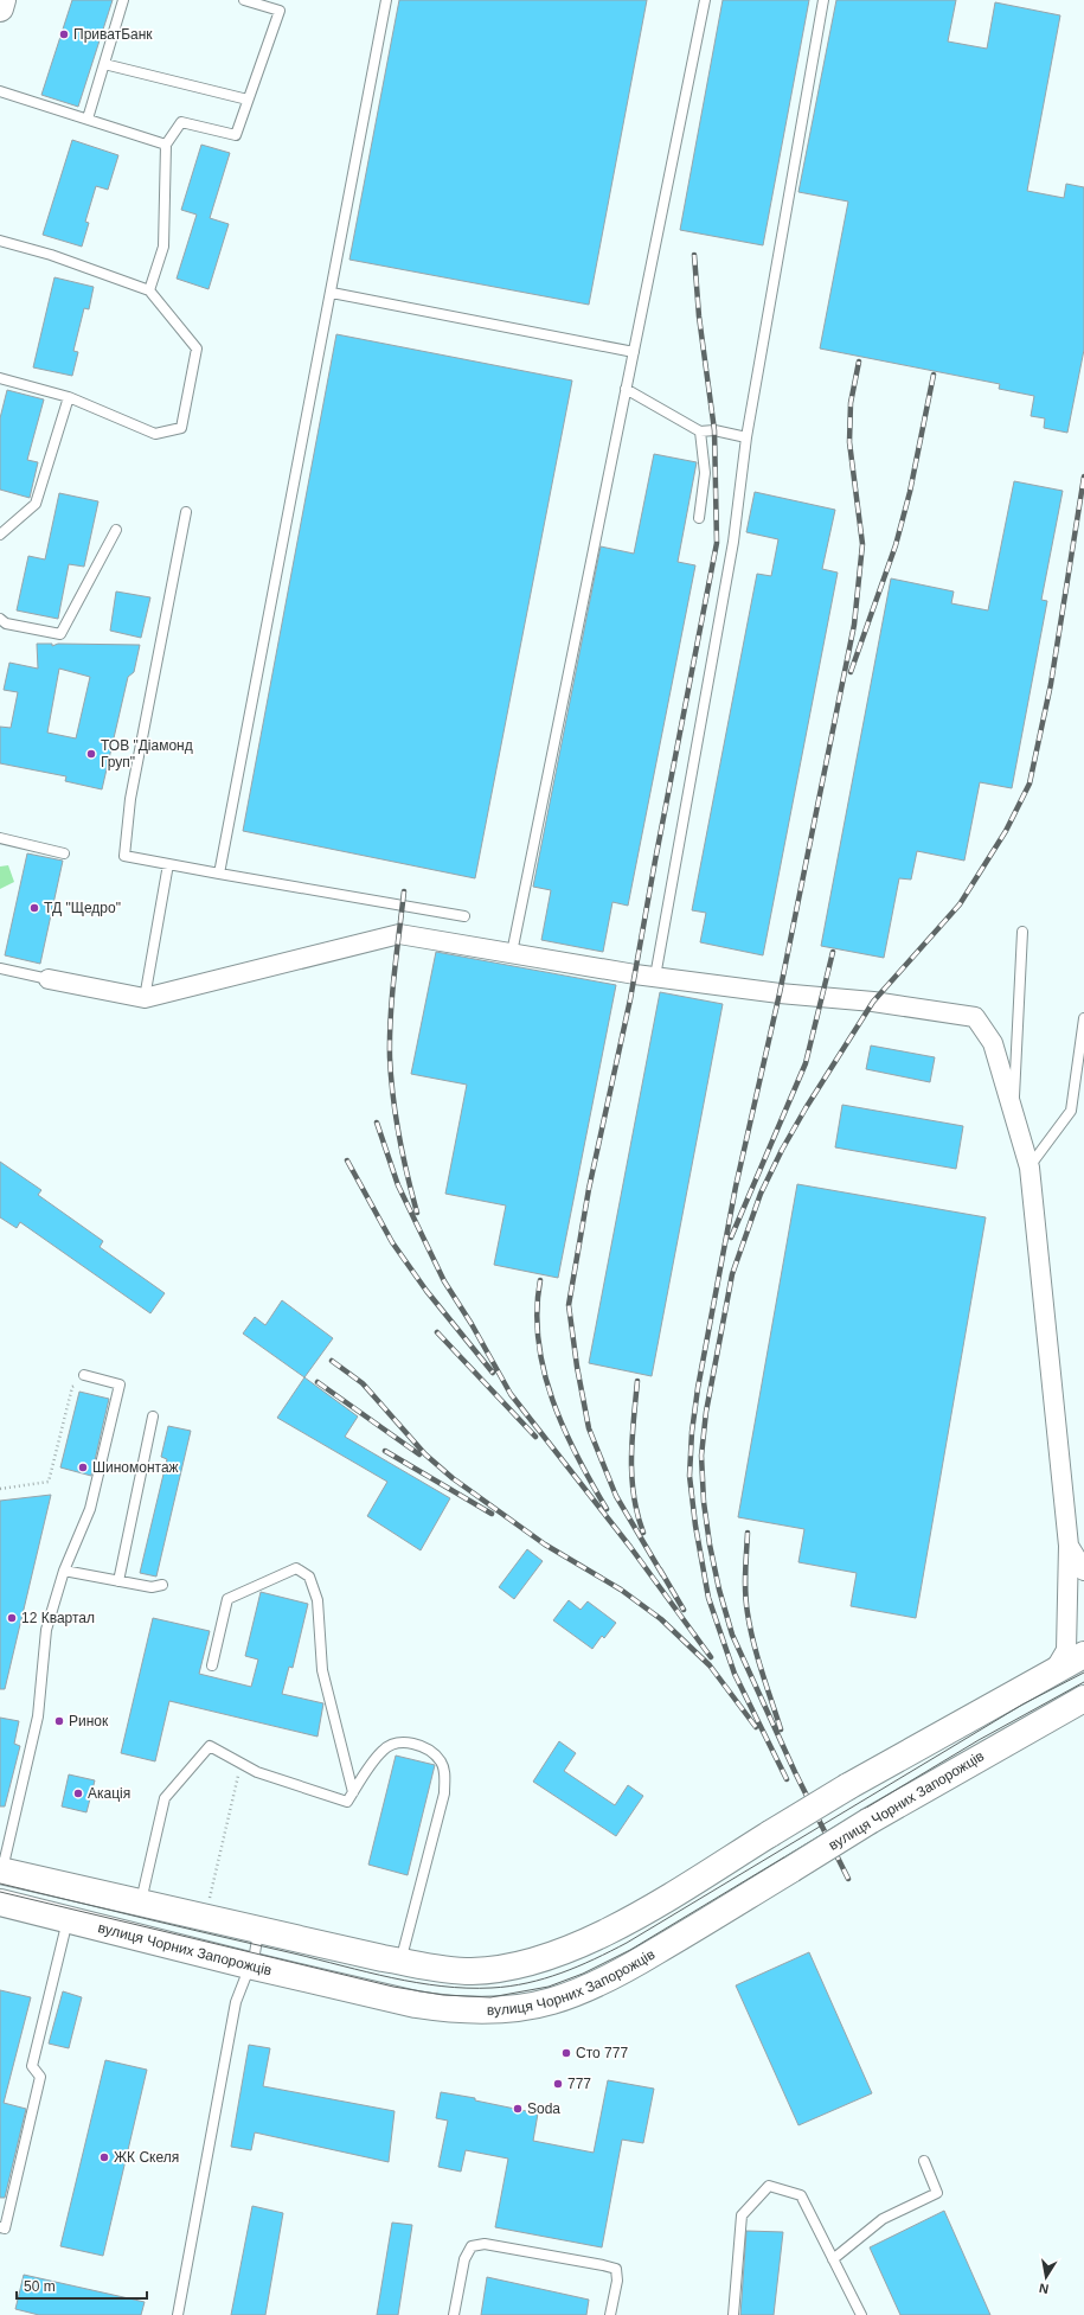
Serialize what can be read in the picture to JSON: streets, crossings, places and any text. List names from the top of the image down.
{
  "streets": {
    "main road": ["вулиця Чорних Запорожців"]
  },
  "places": [
    "ПриватБанк",
    "ТОВ \"Діамонд Груп\"",
    "ТД \"Щедро\"",
    "Шиномонтаж",
    "12 Квартал",
    "Ринок",
    "Акація",
    "Сто 777",
    "777",
    "Soda",
    "ЖК Скеля"
  ],
  "scale_bar": "50 m",
  "north": "bottom"
}
